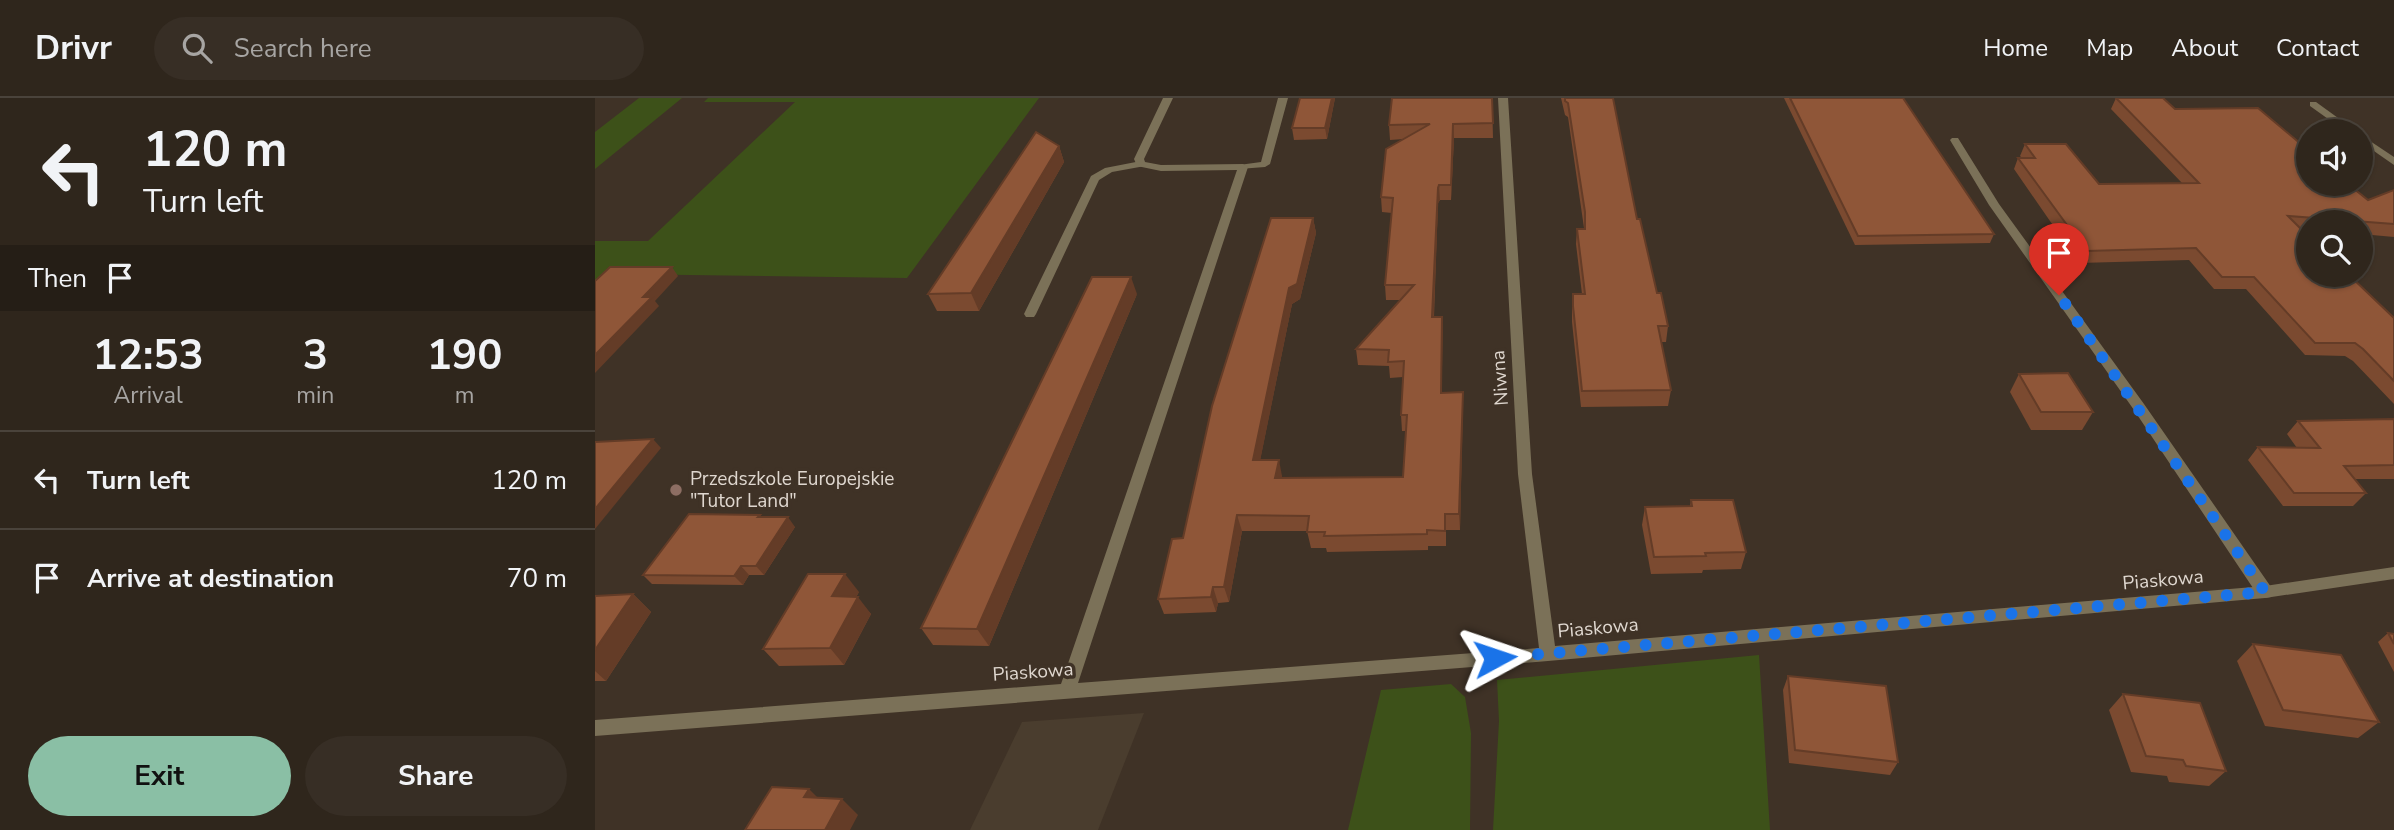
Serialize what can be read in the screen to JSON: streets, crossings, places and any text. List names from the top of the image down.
{
  "streets": {
    "street": ["Niwna", "Piaskowa"]
  },
  "crossings": [
    ["Niwna", "Piaskowa"]
  ],
  "places": ["Przedszkole Europejskie \"Tutor Land\""],
  "page": {
    "header": "Drivr",
    "search": "Search here",
    "nav": [
      "Home",
      "Map",
      "About",
      "Contact"
    ],
    "turn": ["120 m", "Turn left"],
    "then": "Then",
    "eta": [
      "12:53",
      "Arrival",
      "3",
      "min",
      "190",
      "m"
    ],
    "list": [
      {
        "name": "Turn left",
        "value": "120 m"
      },
      {
        "name": "Arrive at destination",
        "value": "70 m"
      }
    ],
    "buttons": ["Exit", "Share"]
  }
}
